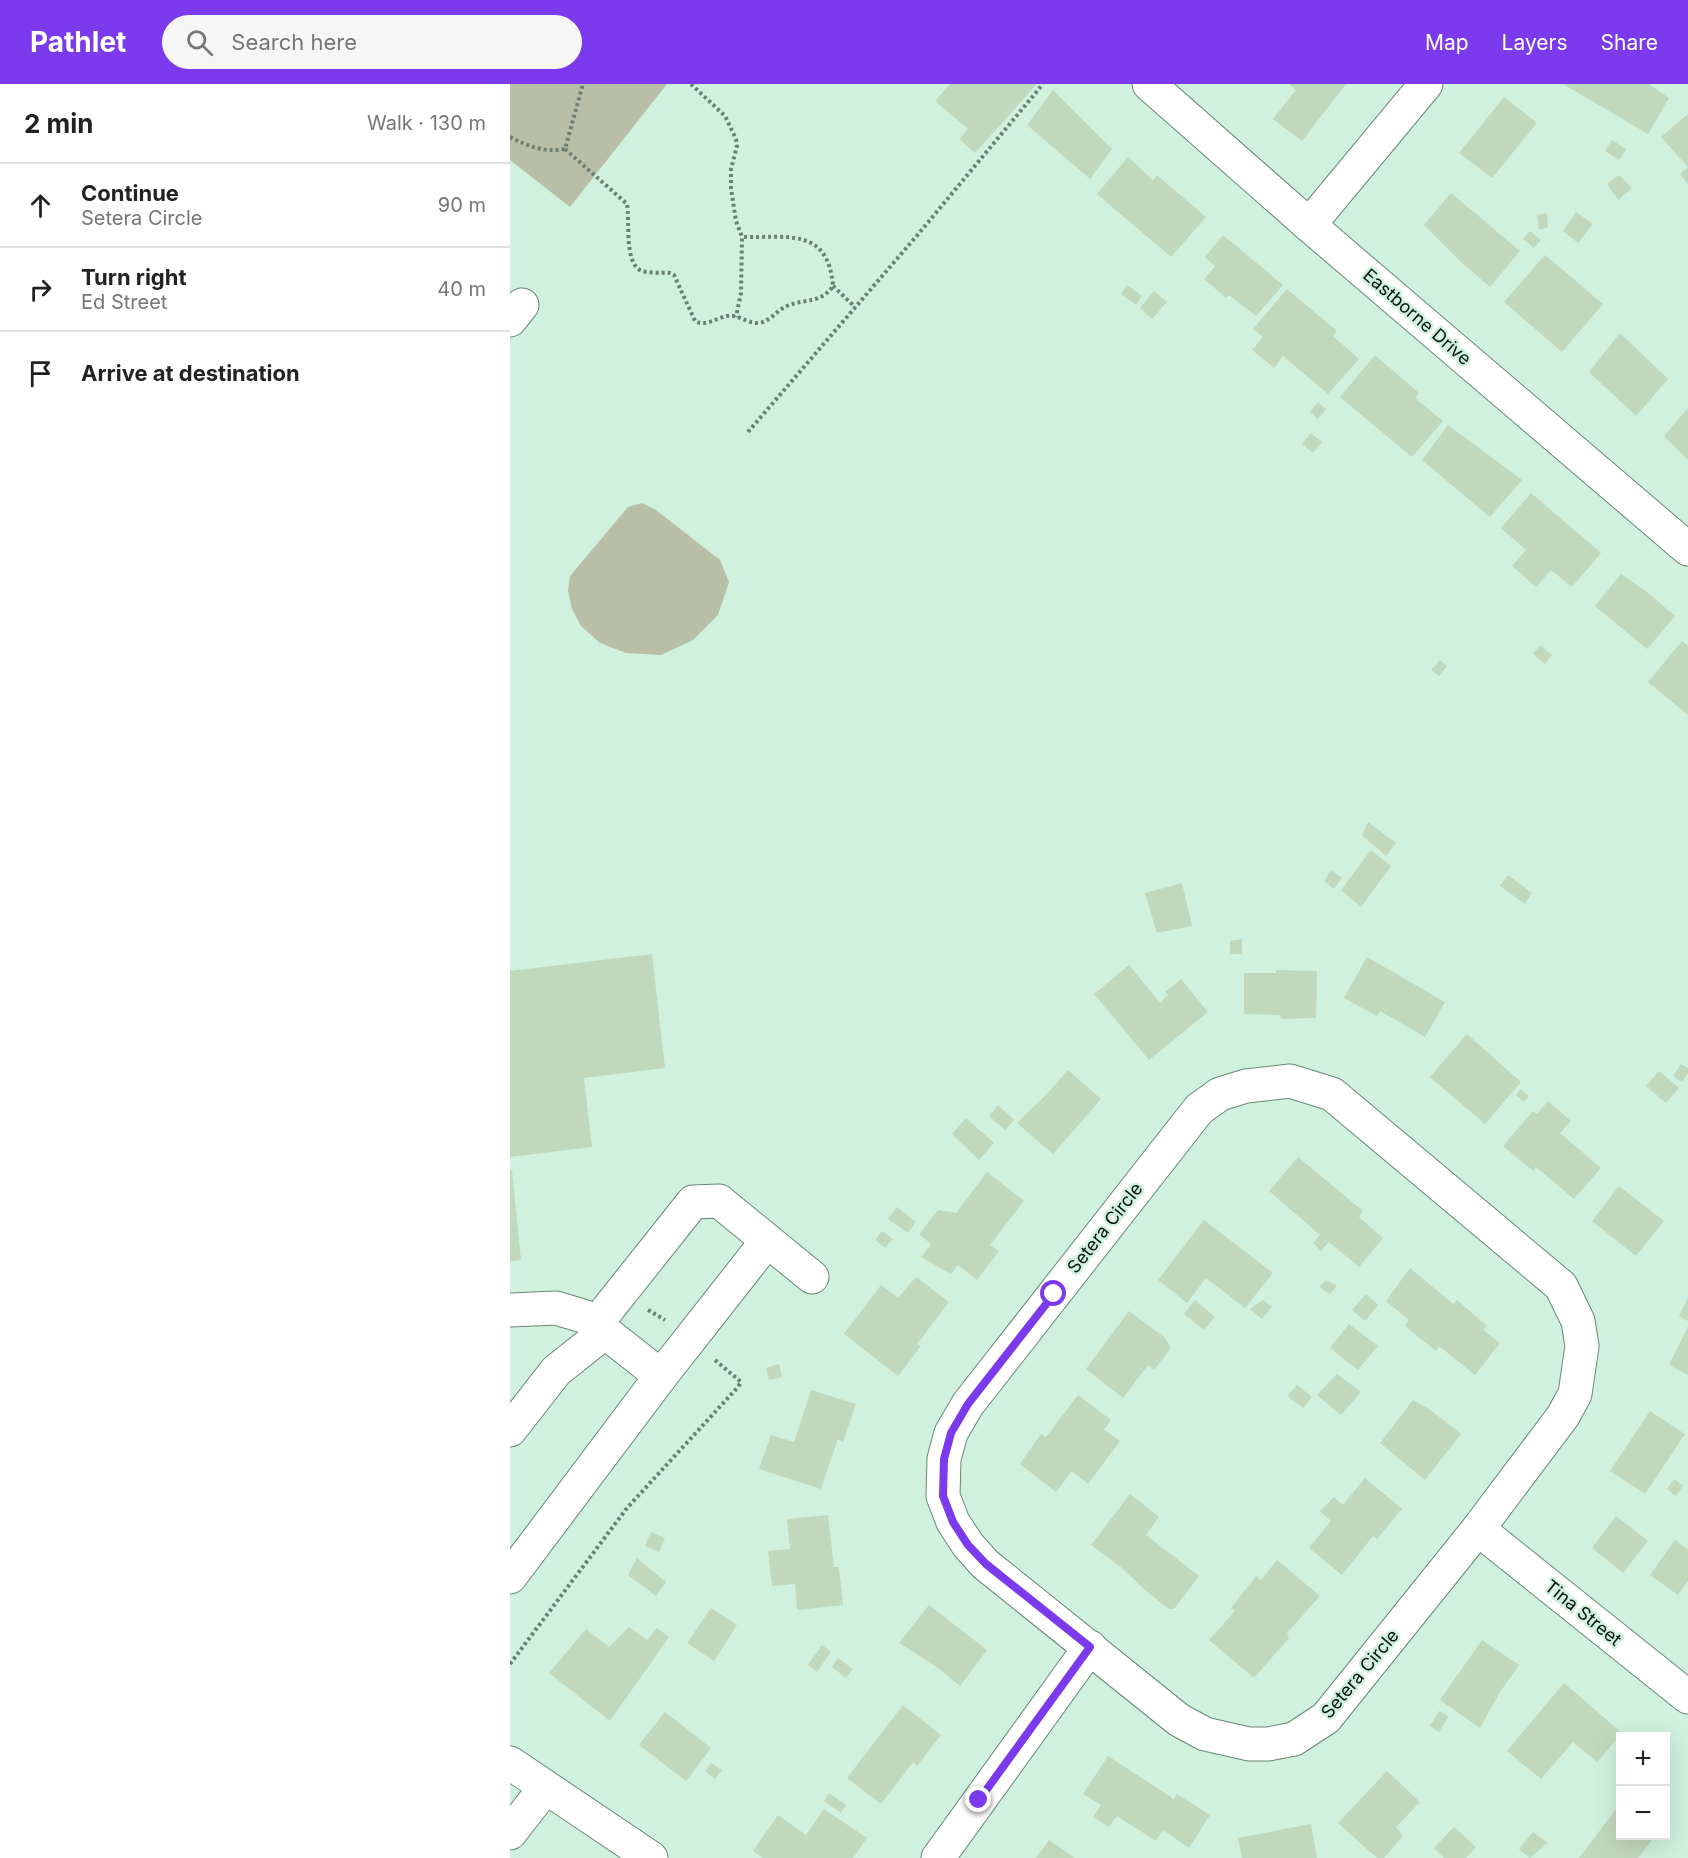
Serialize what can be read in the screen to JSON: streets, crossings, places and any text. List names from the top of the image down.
{
  "streets": {
    "street": ["Eastborne Drive", "Setera Circle", "Tina Street"]
  },
  "crossings": [
    ["Setera Circle", "Tina Street"]
  ],
  "page": {
    "header": "Pathlet",
    "search": "Search here",
    "nav": ["Map", "Layers", "Share"],
    "heading": ["2 min", "Walk · 130 m"],
    "list": [
      ["Continue", "Setera Circle", "90 m"],
      ["Turn right", "Ed Street", "40 m"],
      "Arrive at destination"
    ],
    "map_buttons": ["+", "−"]
  }
}
